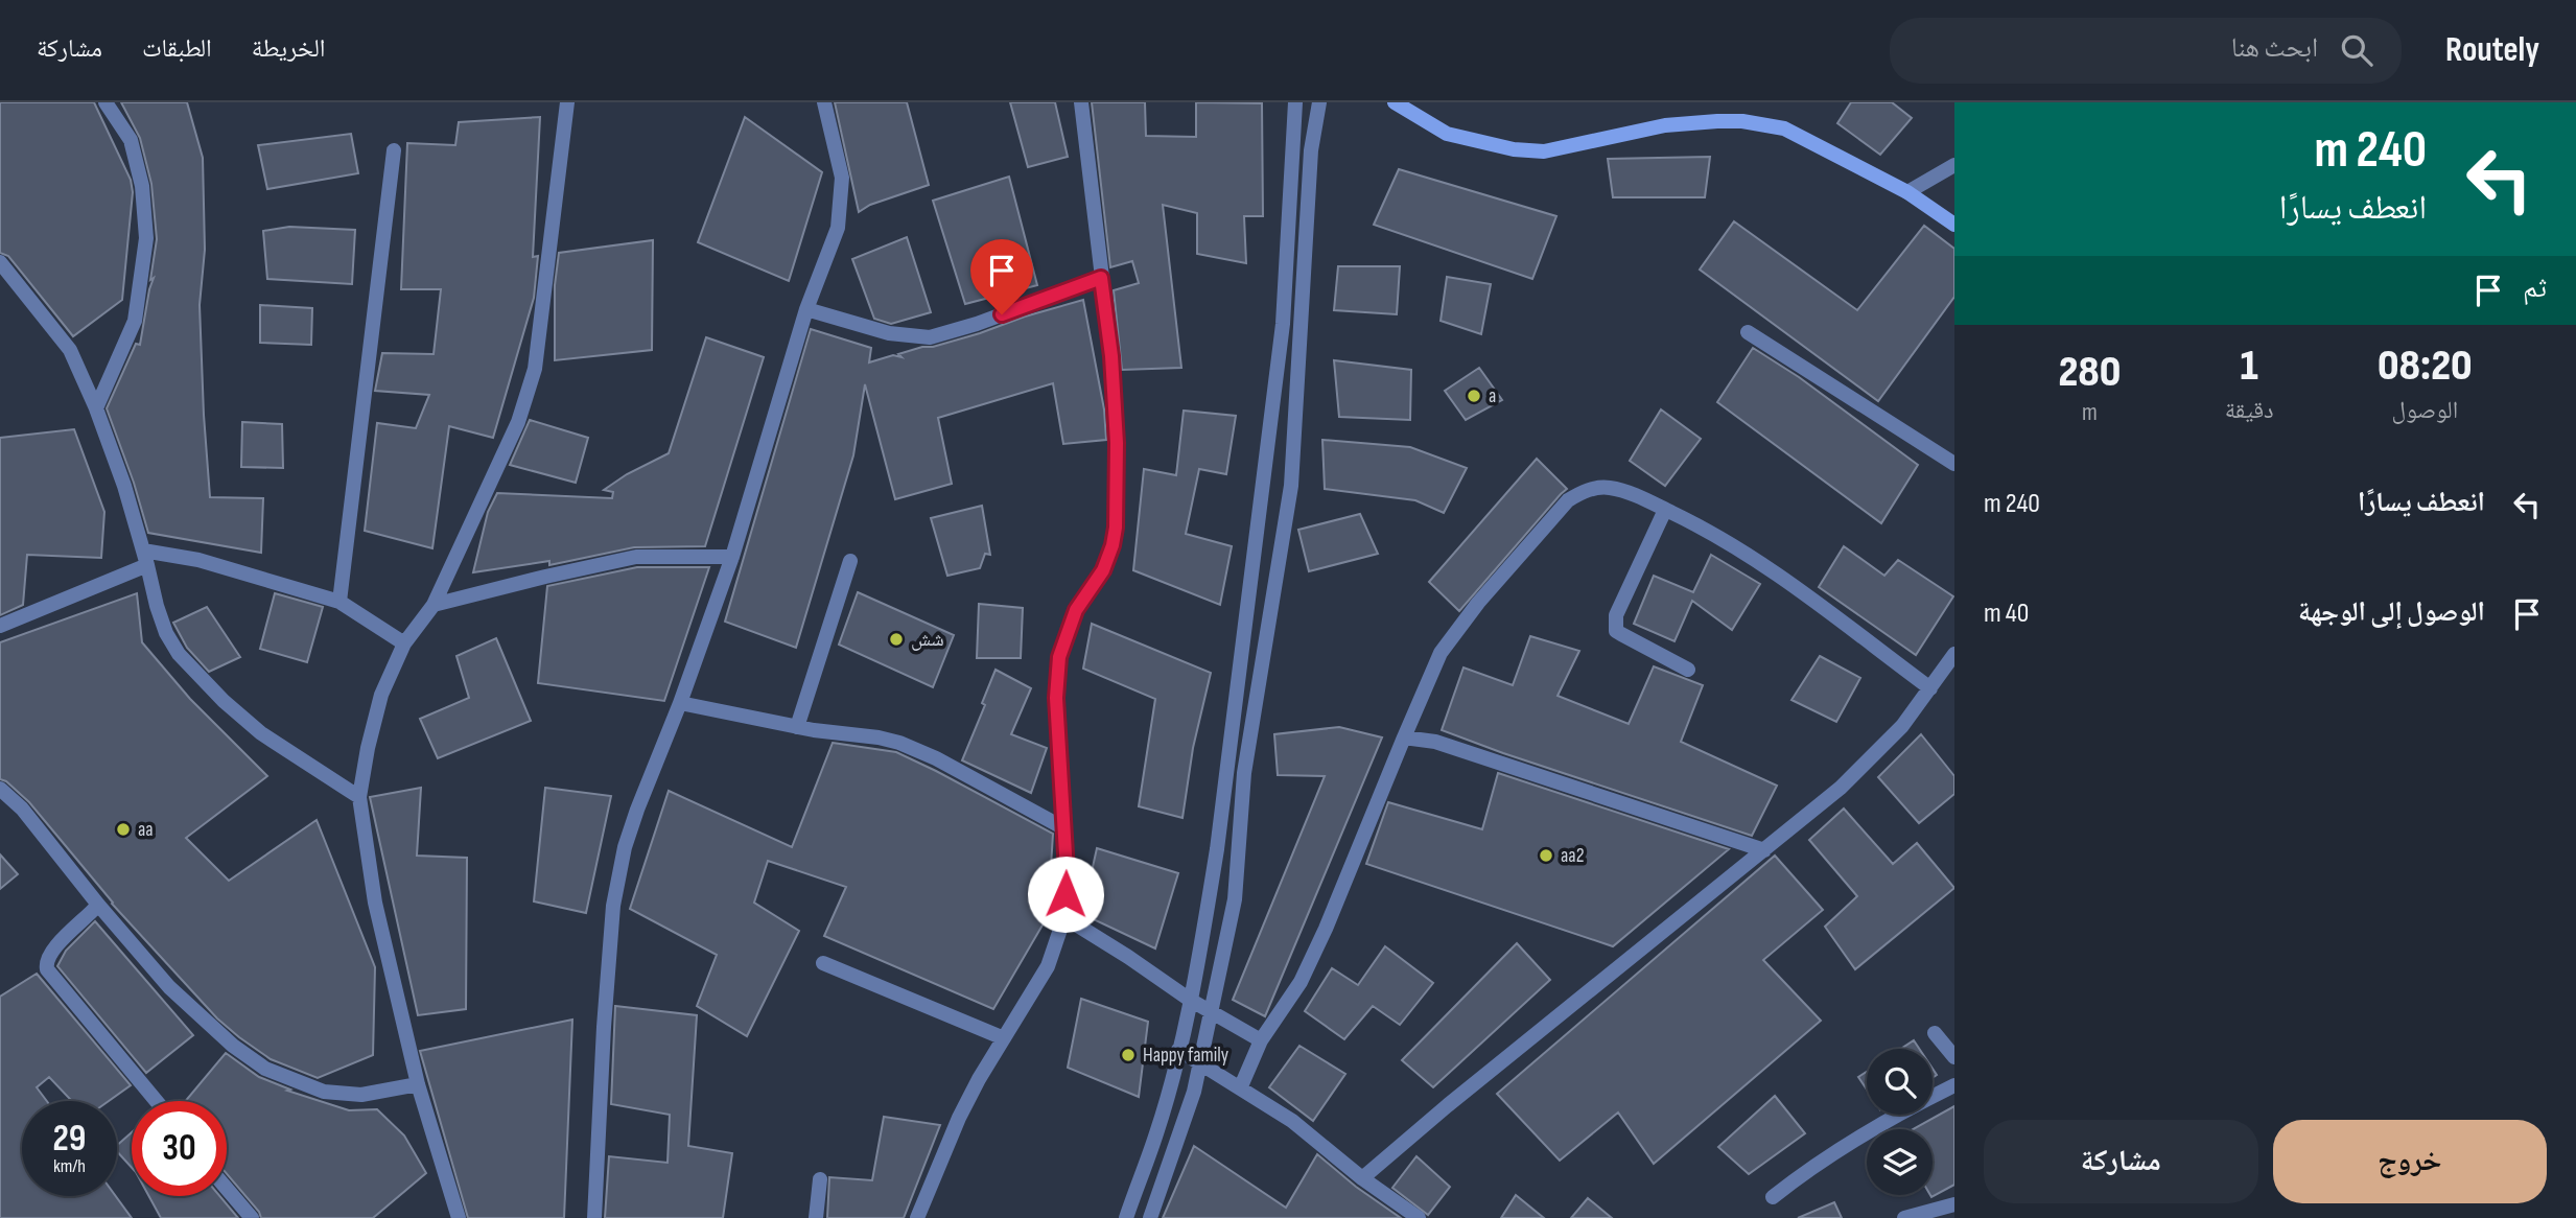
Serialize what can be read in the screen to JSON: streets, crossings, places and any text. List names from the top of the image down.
{
  "places": [
    "a",
    "شش",
    "aa",
    "aa2",
    "Happy family"
  ],
  "page": {
    "header": "Routely",
    "search": "ابحث هنا",
    "nav": ["الخريطة", "الطبقات", "مشاركة"],
    "turn": ["240 m", "انعطف يسارًا"],
    "then": "ثم",
    "eta": [
      "08:20",
      "الوصول",
      "1",
      "دقيقة",
      "280",
      "m"
    ],
    "list": [
      {
        "name": "انعطف يسارًا",
        "value": "240 m"
      },
      {
        "name": "الوصول إلى الوجهة",
        "value": "40 m"
      }
    ],
    "speed": "29 km/h",
    "limit": "30",
    "buttons": ["خروج", "مشاركة"]
  }
}
